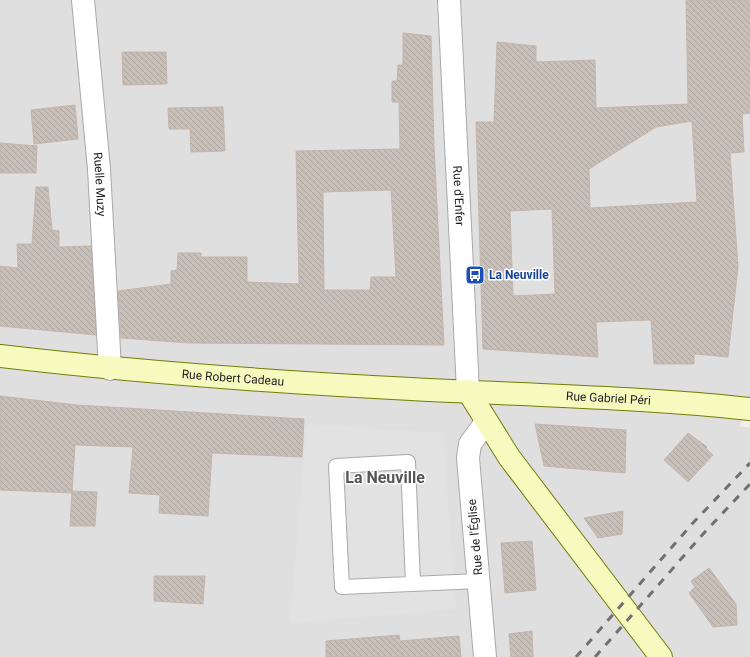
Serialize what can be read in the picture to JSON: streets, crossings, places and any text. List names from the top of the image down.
{
  "streets": {
    "main road": ["Rue Robert Cadeau", "Rue Gabriel Péri"],
    "street": ["Ruelle Muzy", "Rue d'Enfer", "Rue de l'Église"]
  },
  "crossings": [
    ["Ruelle Muzy", "Rue Robert Cadeau"],
    ["Rue d'Enfer", "Rue Robert Cadeau"],
    ["Rue d'Enfer", "Rue Gabriel Péri"],
    ["Rue Robert Cadeau", "Rue Gabriel Péri"]
  ],
  "districts": ["La Neuville"],
  "places": {
    "bus stop": ["La Neuville"]
  }
}
